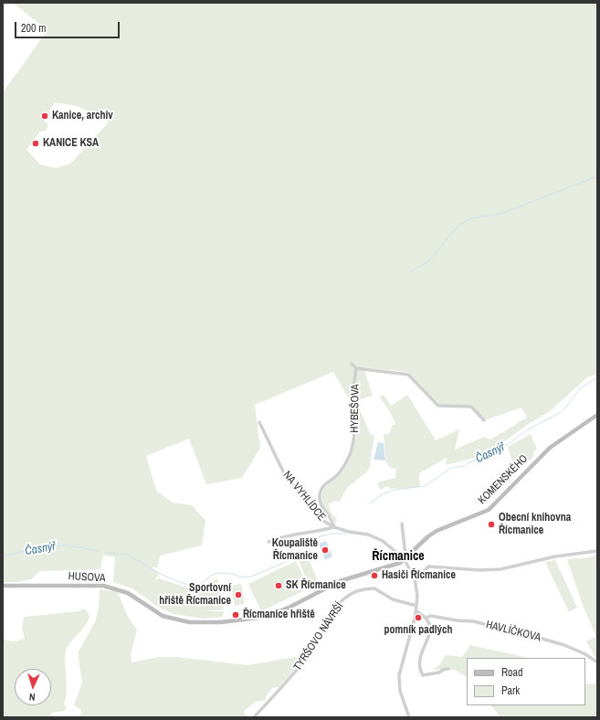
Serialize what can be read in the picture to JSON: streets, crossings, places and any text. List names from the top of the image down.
{
  "streets": {
    "main road": ["KOMENSKÉHO", "HUSOVA"],
    "street": [
      "HYBEŠOVA",
      "NA VYHLÍDCE",
      "HAVLÍČKOVA",
      "TYRŠOVO NÁVRŠÍ"
    ]
  },
  "crossings": [
    ["HYBEŠOVA", "NA VYHLÍDCE"],
    ["KOMENSKÉHO", "HUSOVA"]
  ],
  "districts": ["Řícmanice"],
  "water": ["Časnýř"],
  "places": [
    "Kanice, archiv",
    "KANICE KSA",
    "Obecní knihovna Řícmanice",
    "Koupaliště Řícmanice",
    "Hasiči Řícmanice",
    "SK Řícmanice",
    "Sportovní hřiště Řícmanice",
    "Řícmanice hřiště",
    "pomník padlých"
  ],
  "legend": ["Road", "Park"],
  "scale_bar": "200 m",
  "north": "bottom"
}
